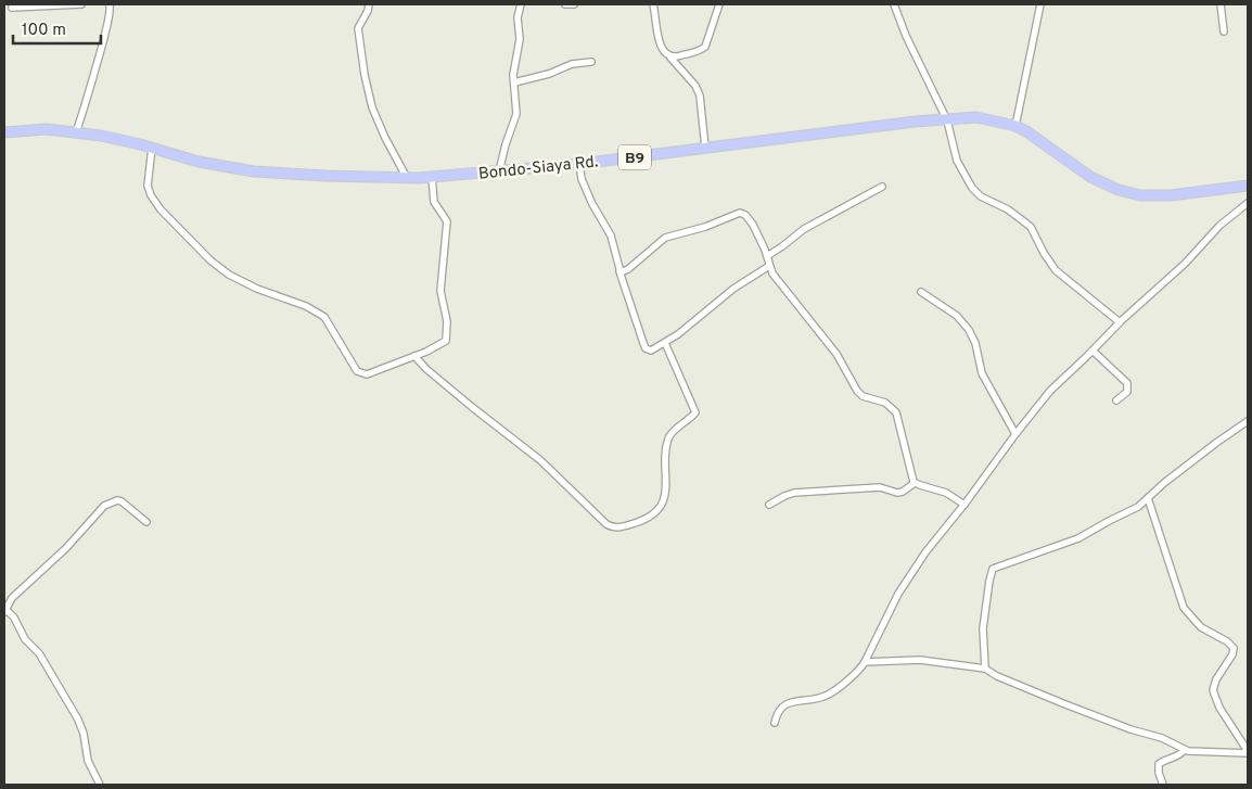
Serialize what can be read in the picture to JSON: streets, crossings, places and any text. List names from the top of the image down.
{
  "streets": {
    "highway": ["B9", "Bondo-Siaya Rd."]
  },
  "scale_bar": "100 m"
}
